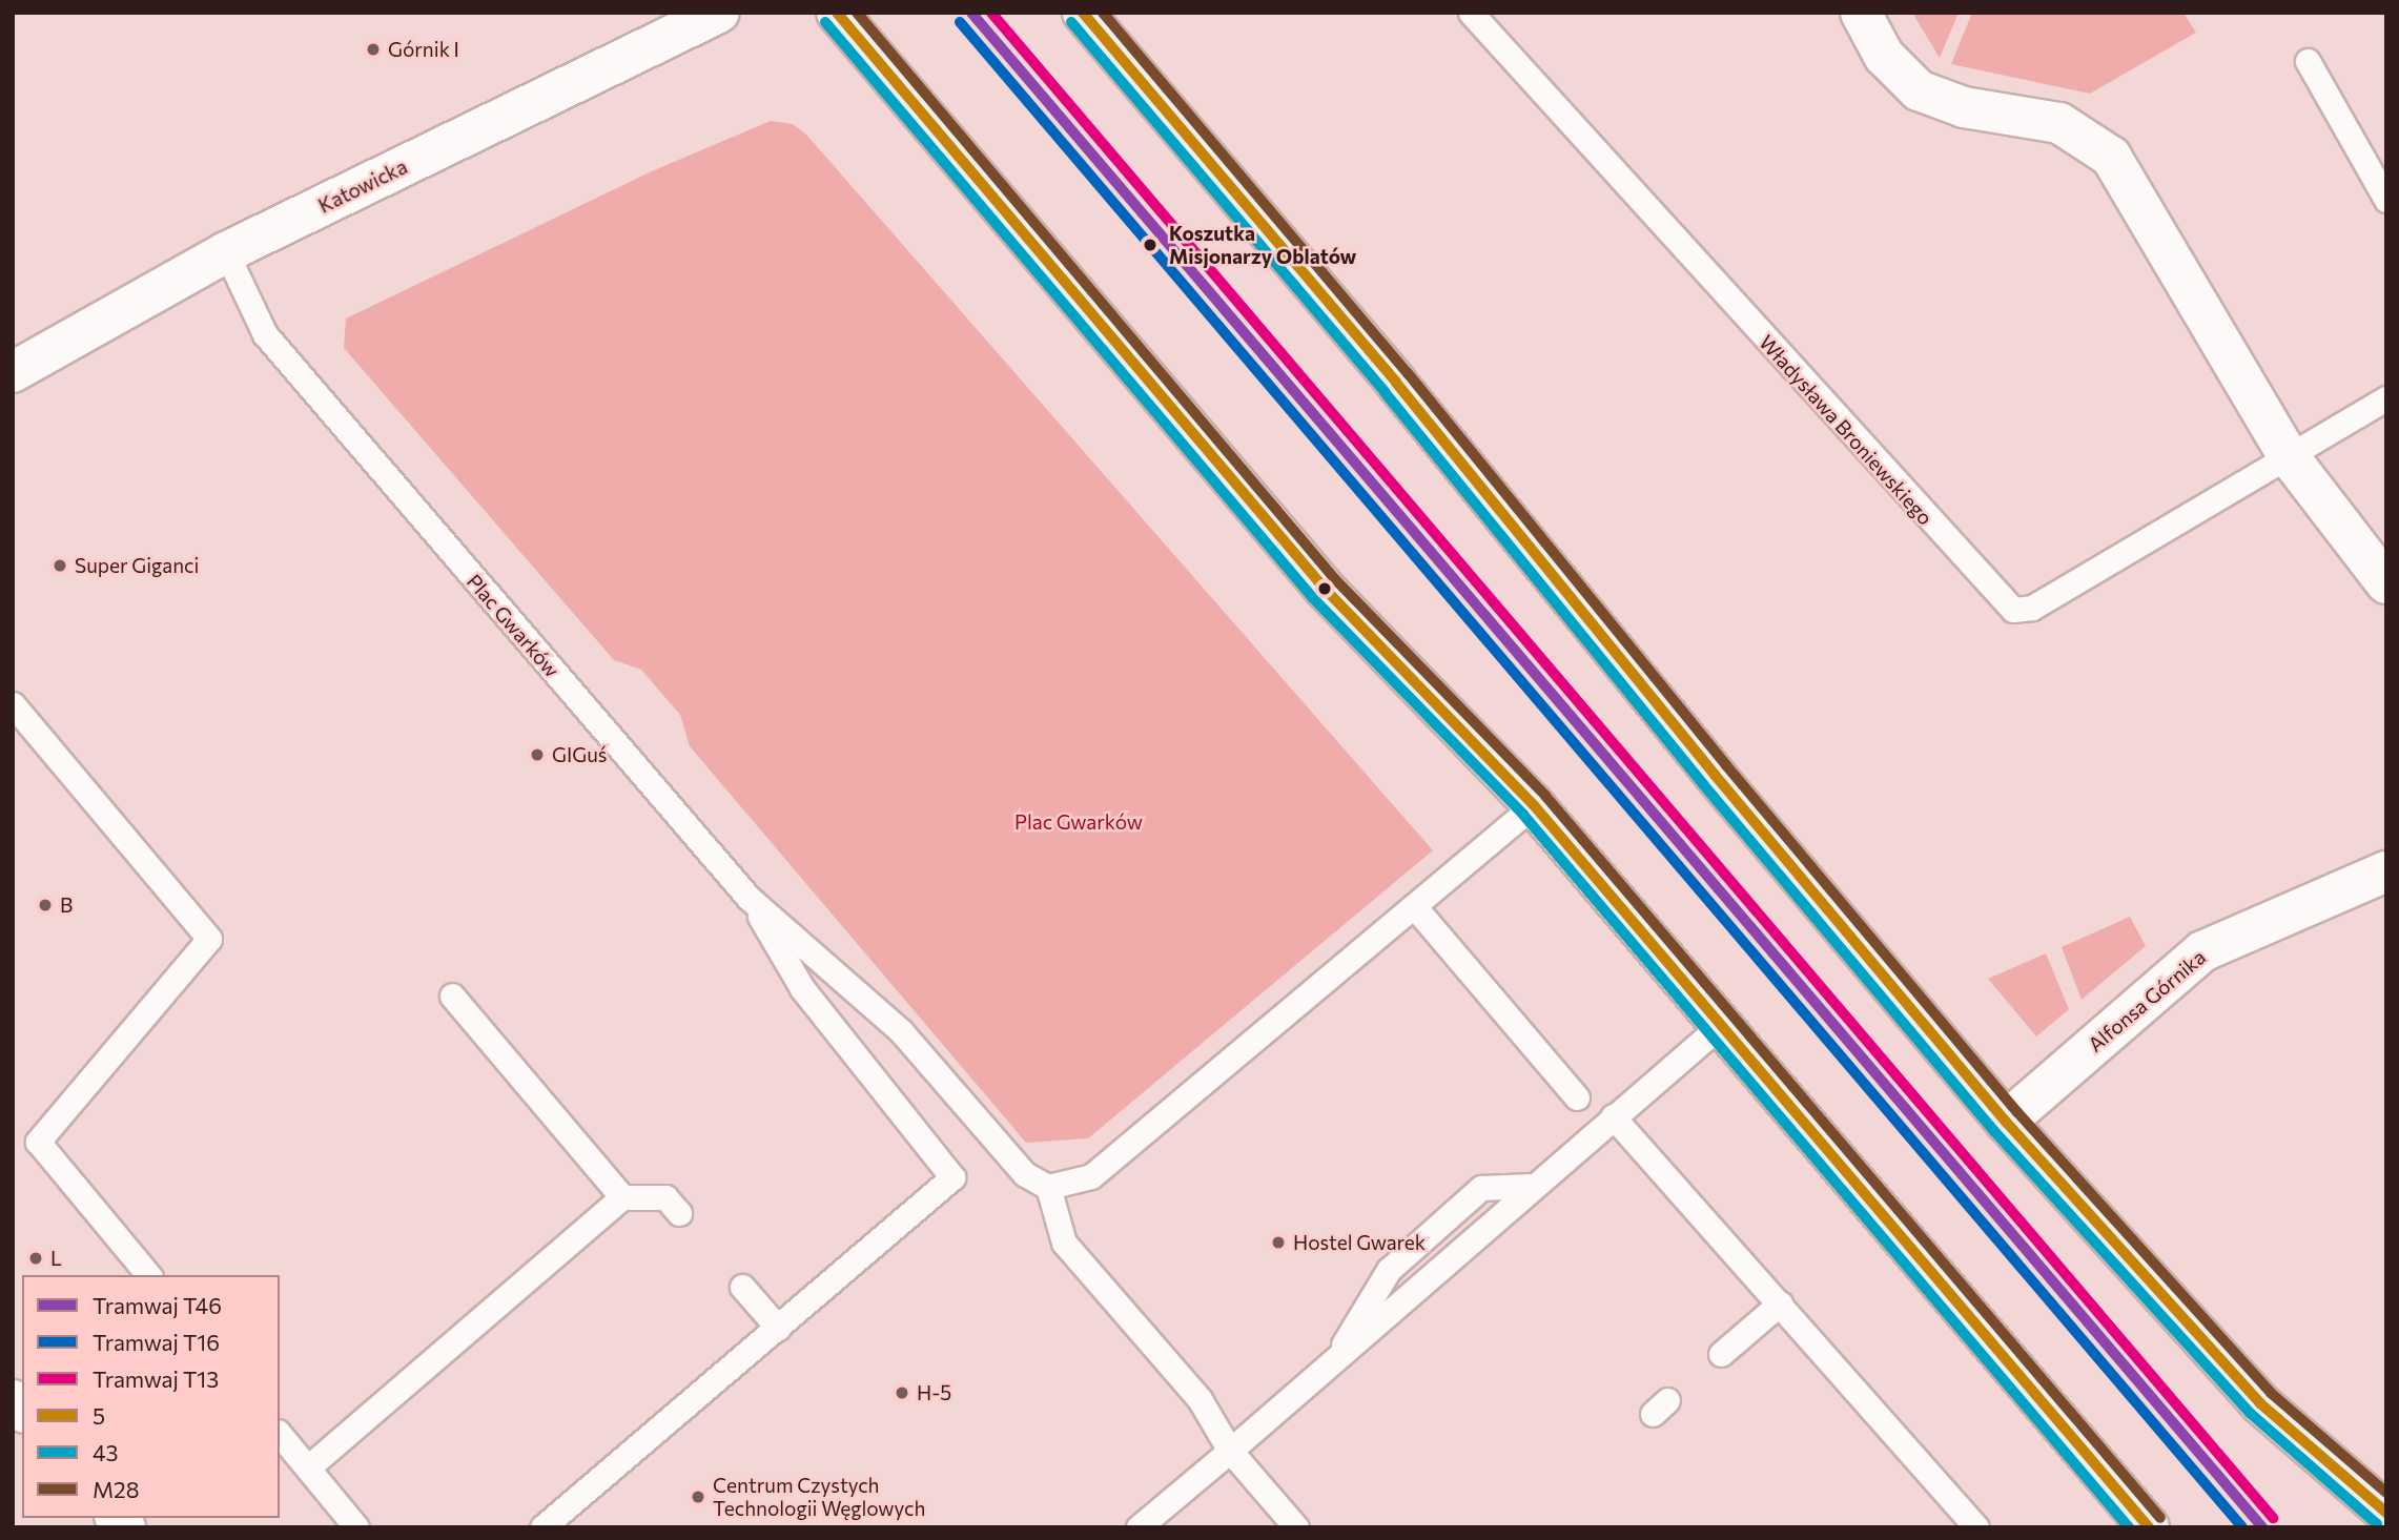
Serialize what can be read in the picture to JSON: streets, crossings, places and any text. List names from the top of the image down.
{
  "streets": {
    "street": ["Katowicka", "Alfonsa Górnika"],
    "lane": ["Władysława Broniewskiego", "Plac Gwarków"]
  },
  "crossings": [
    ["Katowicka", "Plac Gwarków"]
  ],
  "parks": ["Plac Gwarków"],
  "places": [
    "Górnik I",
    "Koszutka Misjonarzy Oblatów",
    "Super Giganci",
    "GIGuś",
    "B",
    "Hostel Gwarek",
    "L",
    "H-5",
    "Centrum Czystych Technologii Węglowych"
  ],
  "lines": [
    "tram line T46",
    "tram line T13",
    "transit line 5",
    "transit line M28",
    "tram line T16",
    "transit line 43"
  ],
  "legend": [
    "Tramwaj T46",
    "Tramwaj T16",
    "Tramwaj T13",
    "5",
    "43",
    "M28"
  ]
}
